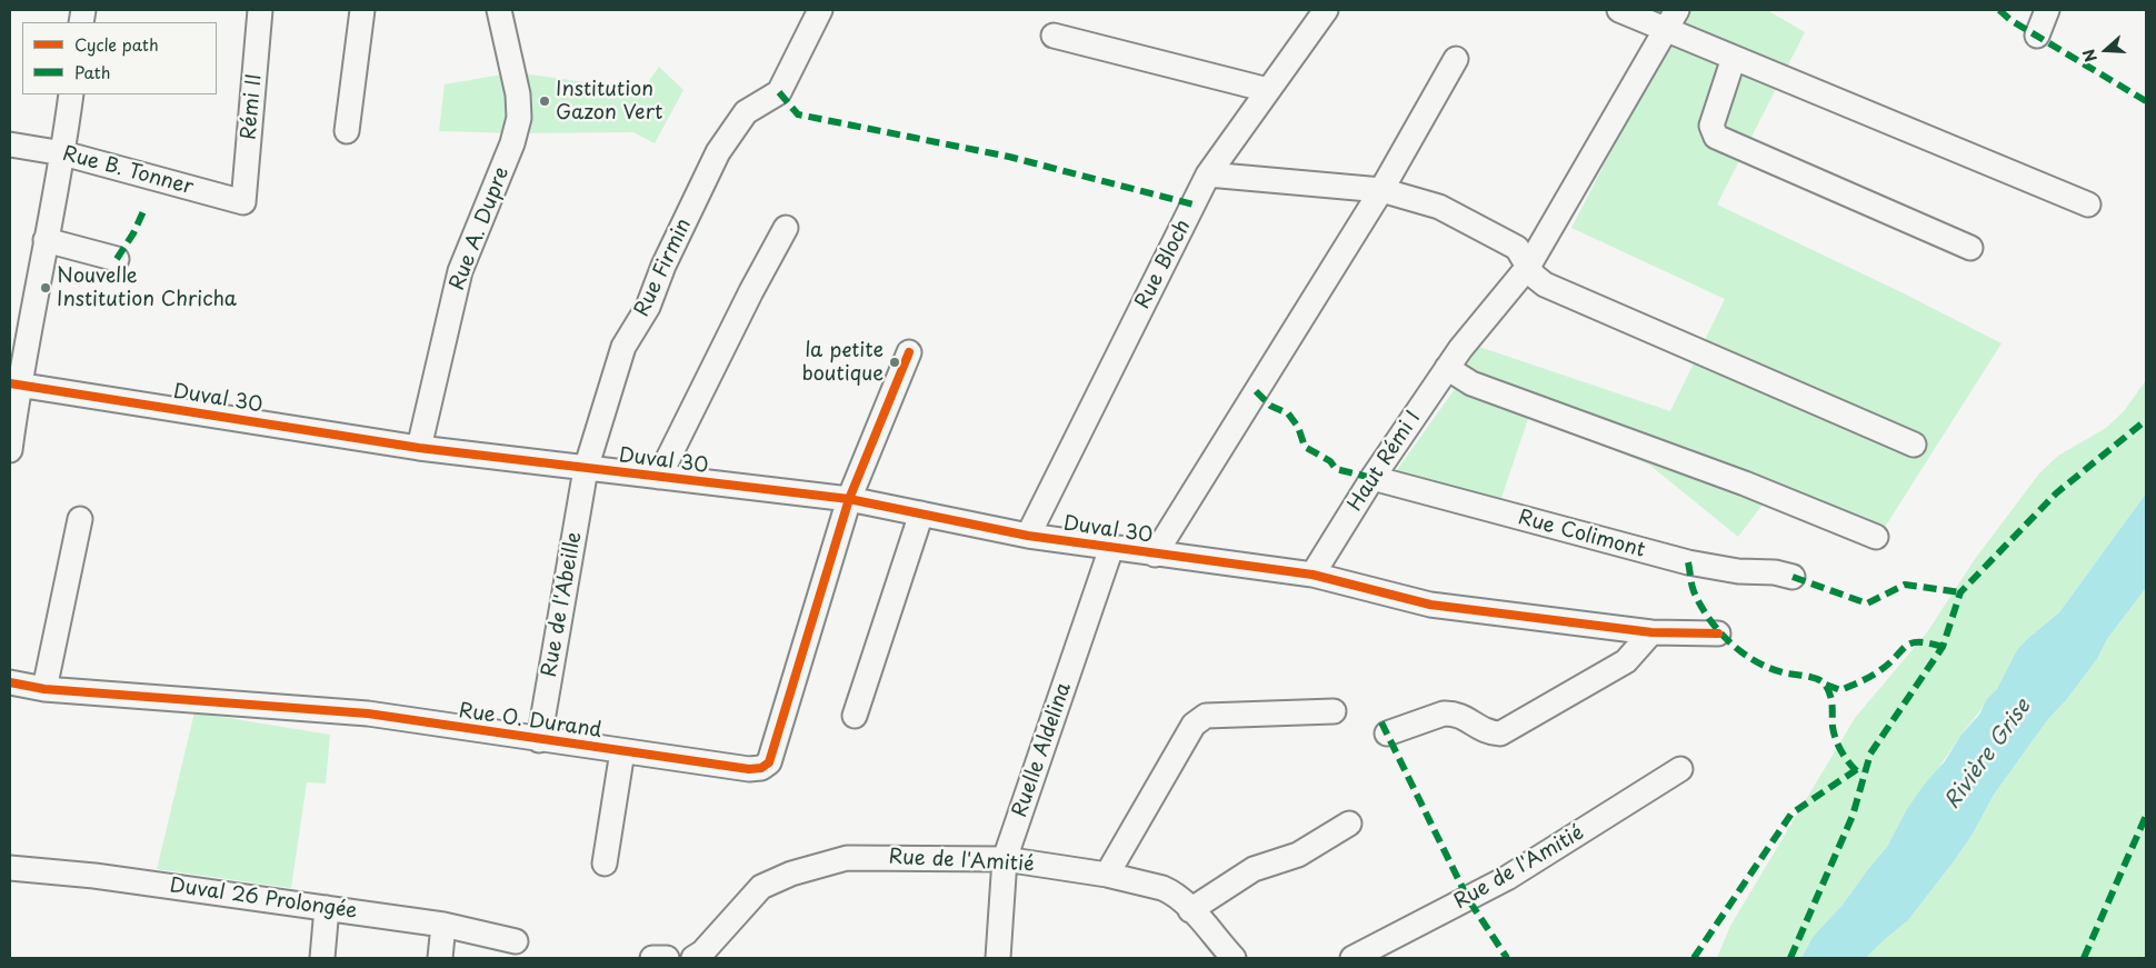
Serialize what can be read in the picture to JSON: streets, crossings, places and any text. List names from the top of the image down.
{
  "streets": {
    "street": [
      "Rémi II",
      "Rue B. Tonner",
      "Rue A. Dupre",
      "Rue Bloch",
      "Rue Firmin",
      "Duval 30",
      "Haut Rémi I",
      "Rue Colimont",
      "Rue de l'Abeille",
      "Rue O. Durand",
      "Ruelle Aldelina",
      "Rue de l'Amitié",
      "Duval 26 Prolongée"
    ]
  },
  "crossings": [
    ["Rémi II", "Rue B. Tonner"],
    ["Rue A. Dupre", "Duval 30"],
    ["Rue Bloch", "Duval 30"],
    ["Rue Firmin", "Duval 30"],
    ["Rue Firmin", "Rue de l'Abeille"],
    ["Duval 30", "Haut Rémi I"],
    ["Duval 30", "Rue de l'Abeille"],
    ["Duval 30", "Rue O. Durand"],
    ["Duval 30", "Ruelle Aldelina"],
    ["Haut Rémi I", "Rue Colimont"],
    ["Rue de l'Abeille", "Rue O. Durand"],
    ["Ruelle Aldelina", "Rue de l'Amitié"]
  ],
  "water": ["Rivière Grise"],
  "places": ["Institution Gazon Vert", "Nouvelle Institution Chricha", "la petite boutique"],
  "legend": ["Cycle path", "Path"],
  "north": "left"
}
